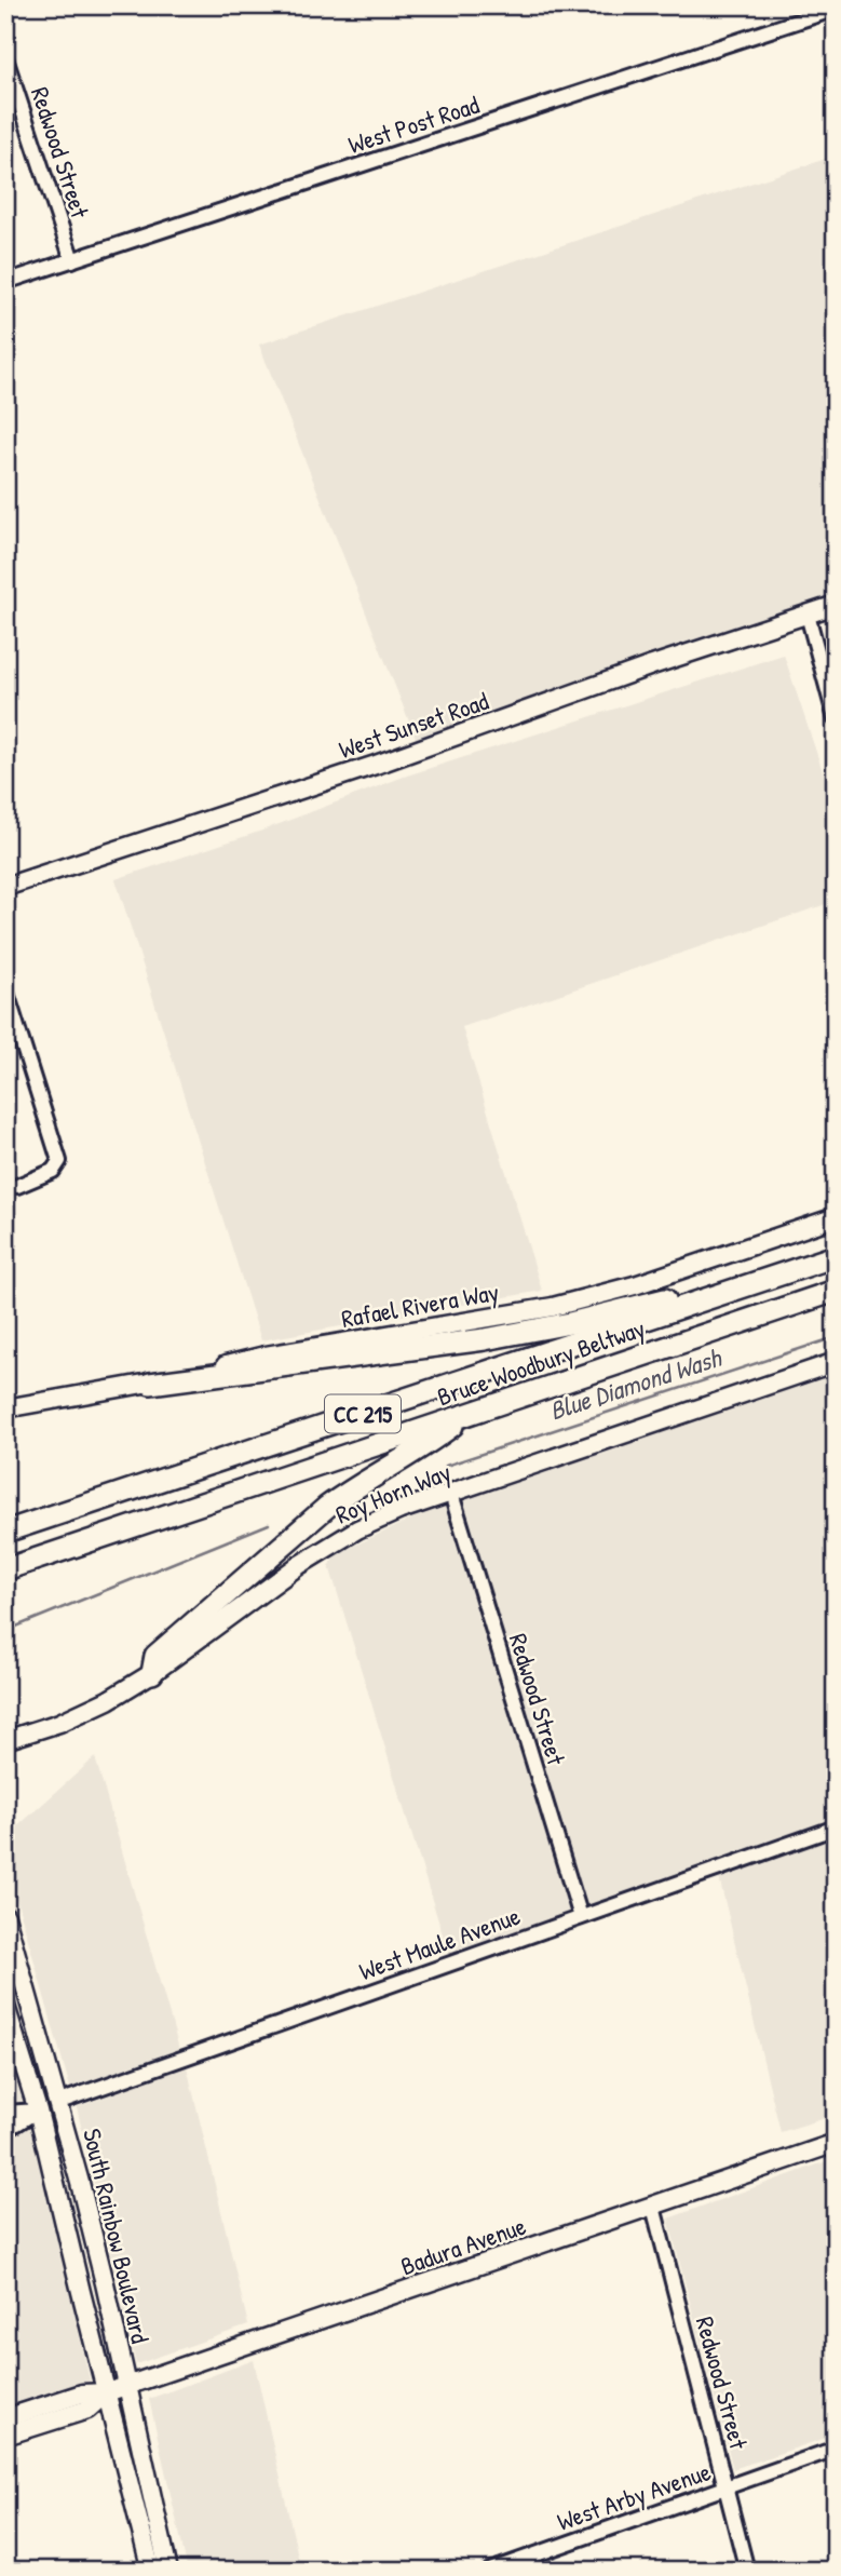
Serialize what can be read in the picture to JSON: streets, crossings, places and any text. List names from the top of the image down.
{
  "streets": {
    "highway": ["Bruce Woodbury Beltway", "CC 215"],
    "main road": [
      "West Sunset Road",
      "Rafael Rivera Way",
      "Roy Horn Way",
      "South Rainbow Boulevard",
      "Badura Avenue"
    ],
    "street": [
      "West Post Road",
      "Redwood Street",
      "West Maule Avenue",
      "West Arby Avenue"
    ]
  },
  "crossings": [
    ["West Post Road", "Redwood Street"],
    ["Redwood Street", "Roy Horn Way"],
    ["Redwood Street", "West Maule Avenue"],
    ["Redwood Street", "Badura Avenue"],
    ["Redwood Street", "West Arby Avenue"],
    ["West Maule Avenue", "South Rainbow Boulevard"],
    ["South Rainbow Boulevard", "Badura Avenue"]
  ],
  "water": ["Blue Diamond Wash"]
}
